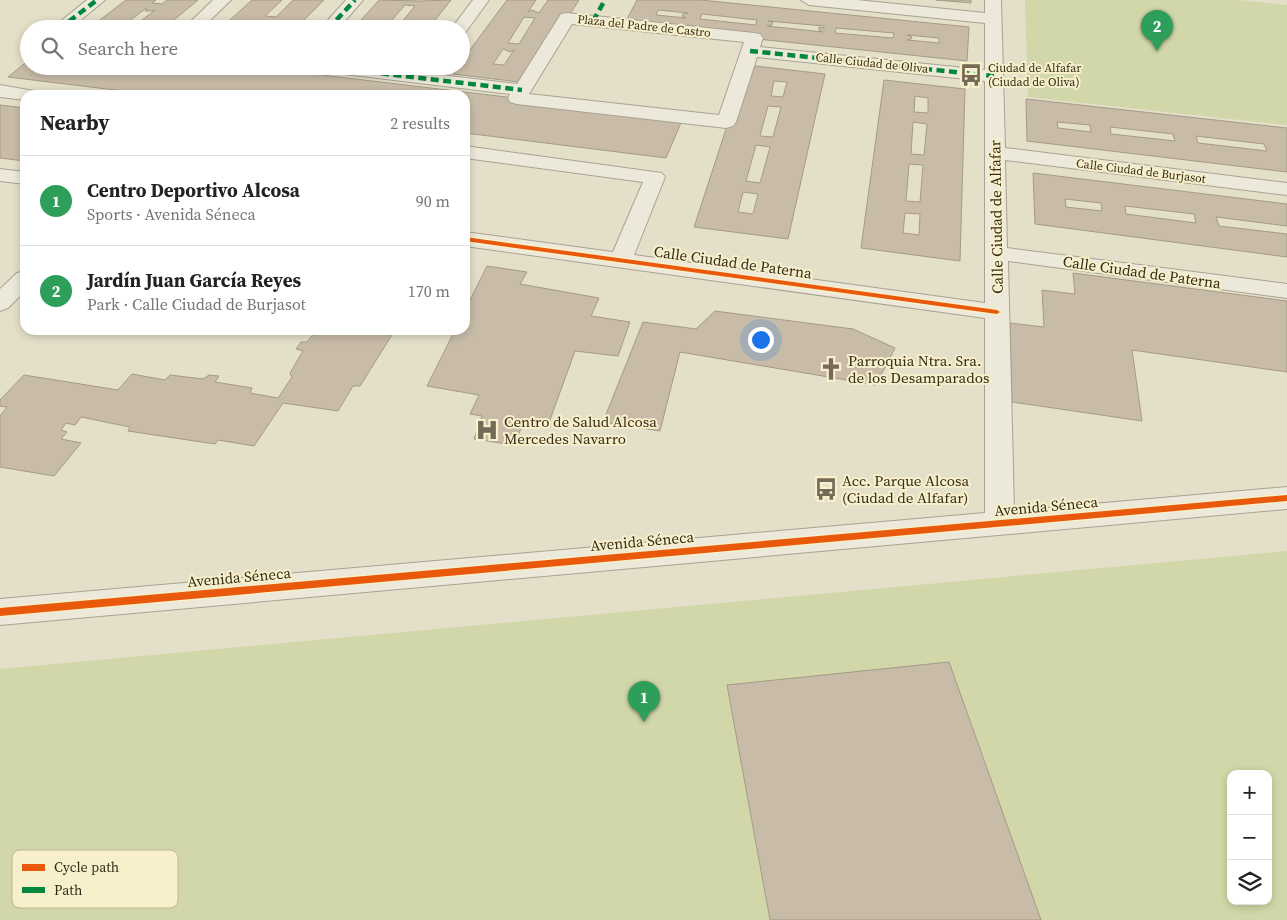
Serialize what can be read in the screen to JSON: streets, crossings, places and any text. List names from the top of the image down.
{
  "streets": {
    "street": [
      "Plaza del Padre de Castro",
      "Calle Ciudad de Oliva",
      "Calle Ciudad de Burjasot",
      "Calle Ciudad de Alfafar",
      "Calle Ciudad de Paterna",
      "Avenida Séneca"
    ]
  },
  "crossings": [
    ["Plaza del Padre de Castro", "Calle Ciudad de Oliva"],
    ["Calle Ciudad de Oliva", "Calle Ciudad de Alfafar"],
    ["Calle Ciudad de Burjasot", "Calle Ciudad de Alfafar"],
    ["Calle Ciudad de Alfafar", "Calle Ciudad de Paterna"],
    ["Calle Ciudad de Alfafar", "Avenida Séneca"]
  ],
  "places": {
    "bus stop": ["Ciudad de Alfafar (Ciudad de Oliva)", "Acc. Parque Alcosa (Ciudad de Alfafar)"],
    "church": ["Parroquia Ntra. Sra. de los Desamparados"],
    "hospital": ["Centro de Salud Alcosa Mercedes Navarro"]
  },
  "legend": ["Cycle path", "Path"],
  "page": {
    "pins": ["2", "1"],
    "search": "Search here",
    "heading": ["Nearby", "2 results"],
    "list": [
      {
        "mark": "1",
        "name": "Centro Deportivo Alcosa",
        "note": "Sports · Avenida Séneca",
        "value": "90 m"
      },
      {
        "mark": "2",
        "name": "Jardín Juan García Reyes",
        "note": "Park · Calle Ciudad de Burjasot",
        "value": "170 m"
      }
    ],
    "map_buttons": ["+", "−"]
  }
}
